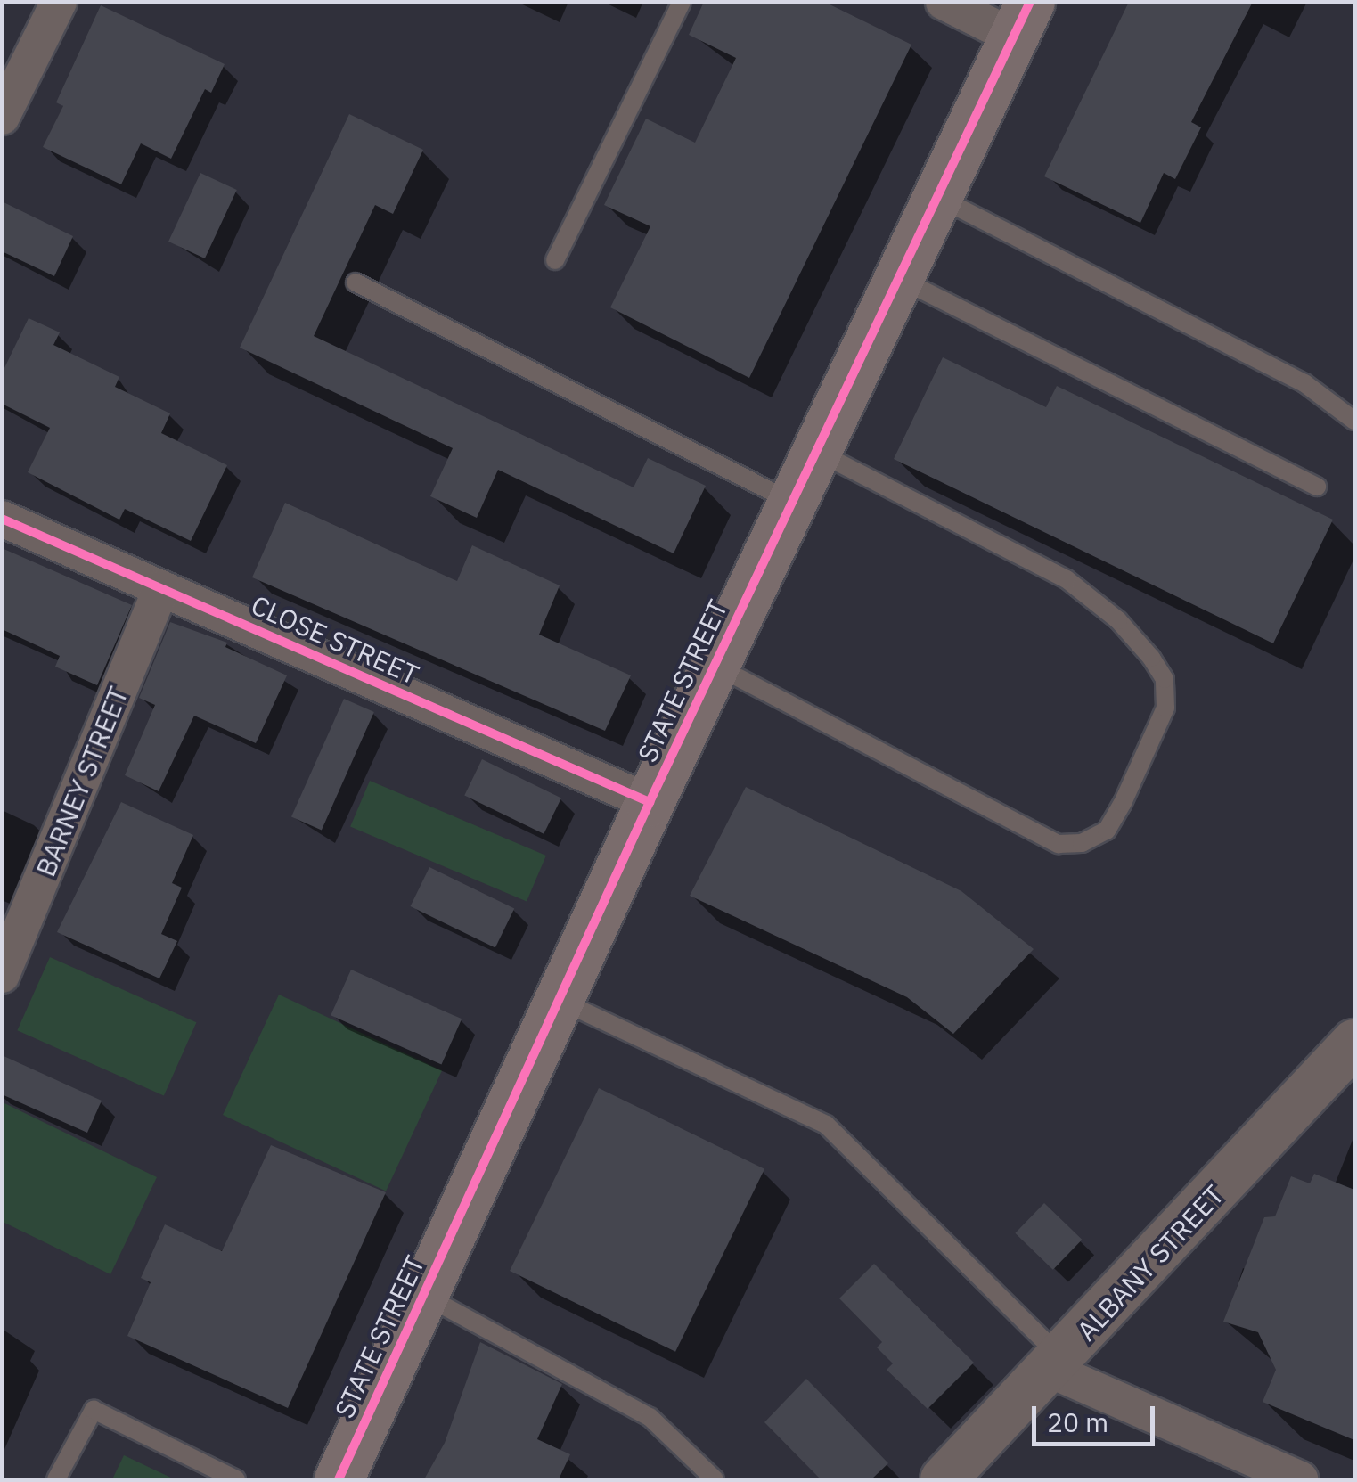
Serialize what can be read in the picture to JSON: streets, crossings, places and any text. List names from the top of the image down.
{
  "streets": {
    "main road": ["STATE STREET"],
    "street": ["CLOSE STREET", "BARNEY STREET", "ALBANY STREET"]
  },
  "crossings": [
    ["CLOSE STREET", "STATE STREET"],
    ["CLOSE STREET", "BARNEY STREET"]
  ],
  "scale_bar": "20 m"
}
